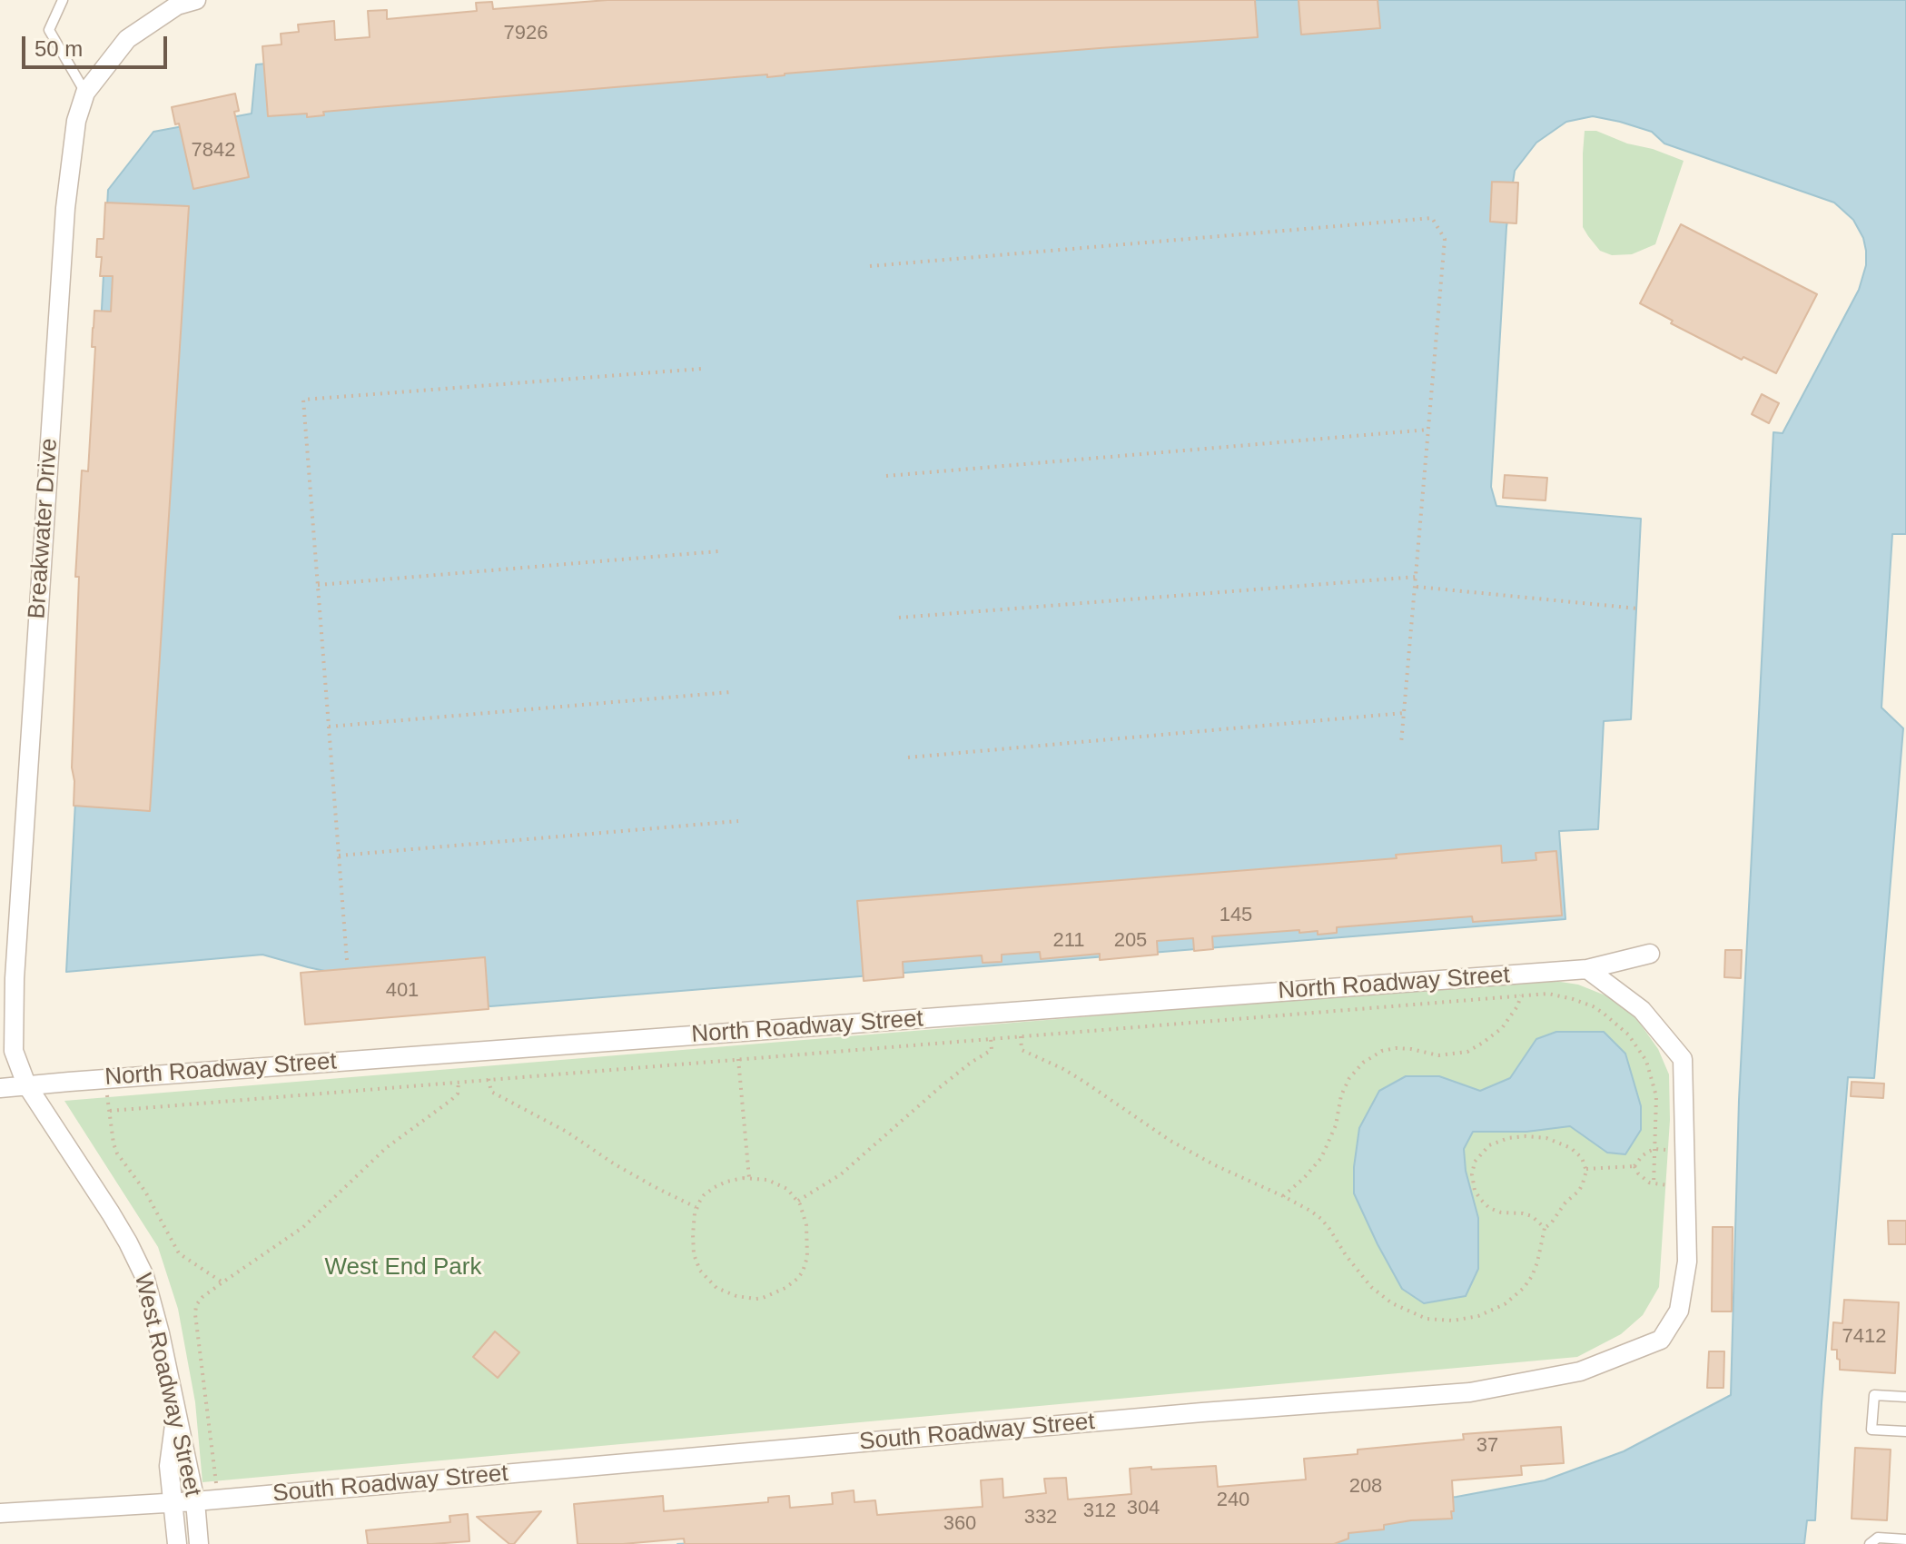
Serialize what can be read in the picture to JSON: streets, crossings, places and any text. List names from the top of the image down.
{
  "streets": {
    "street": [
      "Breakwater Drive",
      "North Roadway Street",
      "West Roadway Street",
      "South Roadway Street"
    ]
  },
  "crossings": [
    ["Breakwater Drive", "North Roadway Street"],
    ["Breakwater Drive", "West Roadway Street"],
    ["North Roadway Street", "West Roadway Street"],
    ["North Roadway Street", "South Roadway Street"],
    ["West Roadway Street", "South Roadway Street"]
  ],
  "parks": ["West End Park"],
  "house_numbers": [
    "7926",
    "7842",
    "145",
    "211",
    "205",
    "401",
    "7412",
    "37",
    "208",
    "240",
    "304",
    "312",
    "332",
    "360"
  ],
  "scale_bar": "50 m"
}
